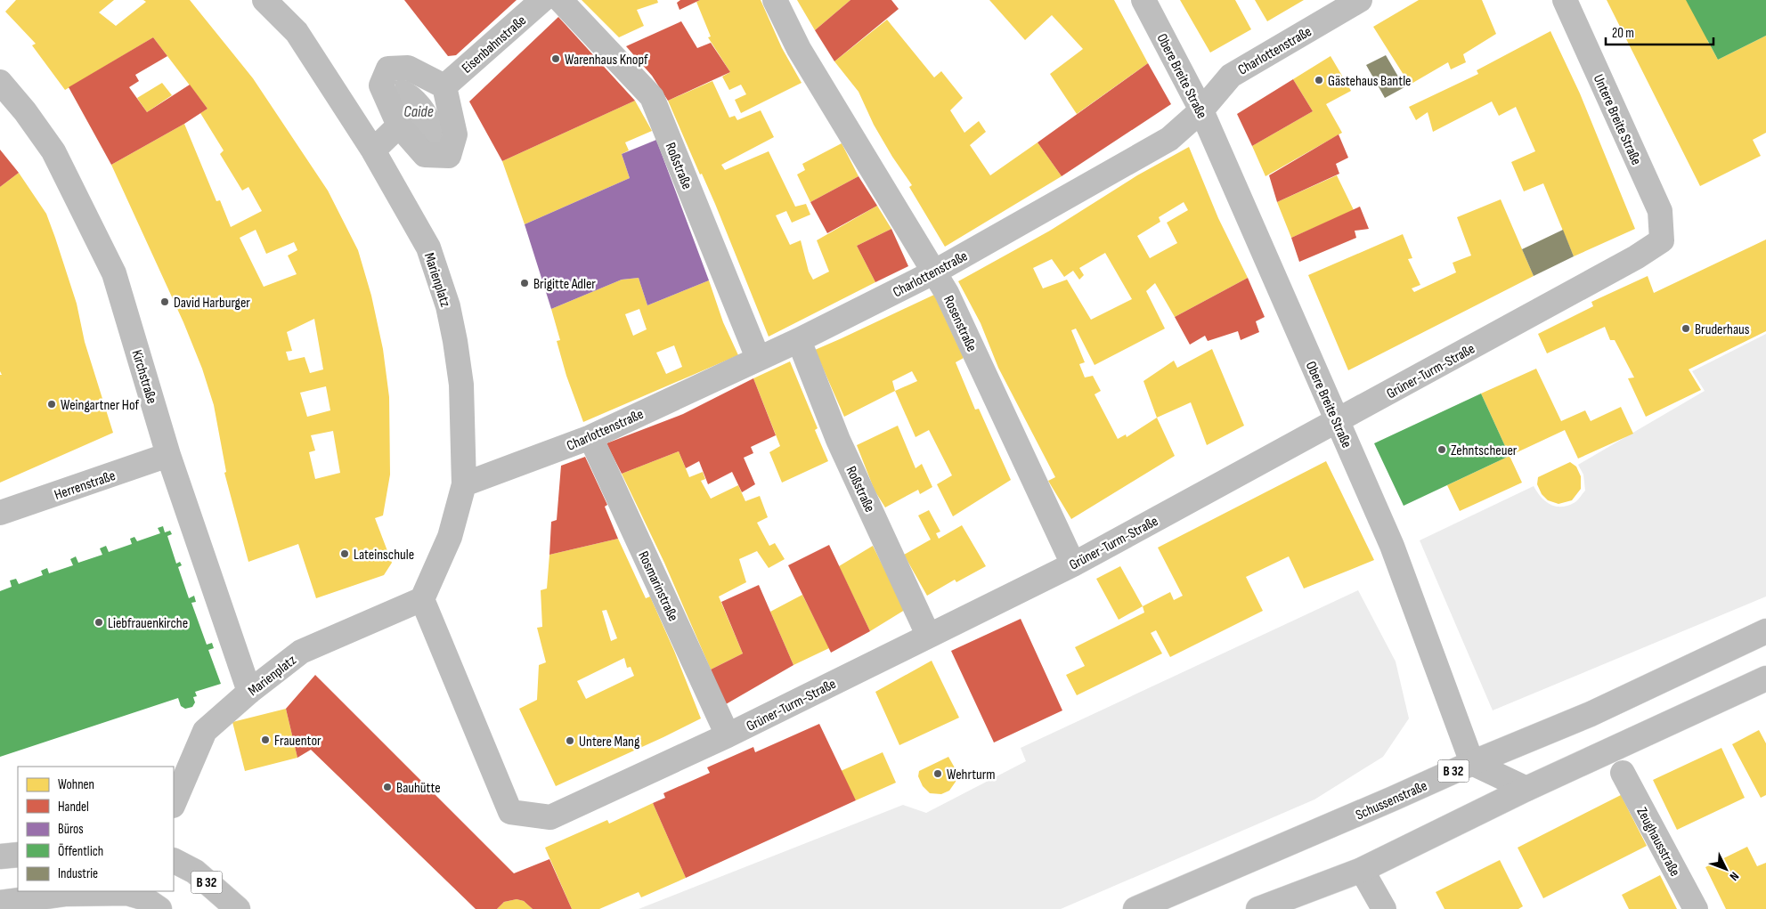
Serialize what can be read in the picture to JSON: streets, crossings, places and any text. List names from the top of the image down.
{
  "streets": {
    "street": [
      "Eisenbahnstraße",
      "Charlottenstraße",
      "Obere Breite Straße",
      "Untere Breite Straße",
      "Roßstraße",
      "Marienplatz",
      "Rosenstraße",
      "Grüner-Turm-Straße",
      "Kirchstraße",
      "Herrenstraße",
      "Rosmarinstraße",
      "B 32",
      "Schussenstraße",
      "Zeughausstraße"
    ]
  },
  "crossings": [
    ["Charlottenstraße", "Obere Breite Straße"],
    ["Charlottenstraße", "Roßstraße"],
    ["Charlottenstraße", "Marienplatz"],
    ["Charlottenstraße", "Rosenstraße"],
    ["Charlottenstraße", "Rosmarinstraße"],
    ["Obere Breite Straße", "Grüner-Turm-Straße"],
    ["Obere Breite Straße", "Schussenstraße"],
    ["Untere Breite Straße", "Grüner-Turm-Straße"],
    ["Roßstraße", "Grüner-Turm-Straße"],
    ["Marienplatz", "Grüner-Turm-Straße"],
    ["Marienplatz", "Kirchstraße"],
    ["Rosenstraße", "Grüner-Turm-Straße"],
    ["Grüner-Turm-Straße", "Rosmarinstraße"],
    ["Kirchstraße", "Herrenstraße"]
  ],
  "water": ["Caide"],
  "places": [
    "Warenhaus Knopf",
    "Gästehaus Bantle",
    "Brigitte Adler",
    "David Harburger",
    "Bruderhaus",
    "Weingartner Hof",
    "Zehntscheuer",
    "Lateinschule",
    "Liebfrauenkirche",
    "Frauentor",
    "Untere Mang",
    "Wehrturm",
    "Bauhütte"
  ],
  "legend": [
    "Wohnen",
    "Handel",
    "Büros",
    "Öffentlich",
    "Industrie"
  ],
  "scale_bar": "20 m",
  "north": "bottom right"
}
